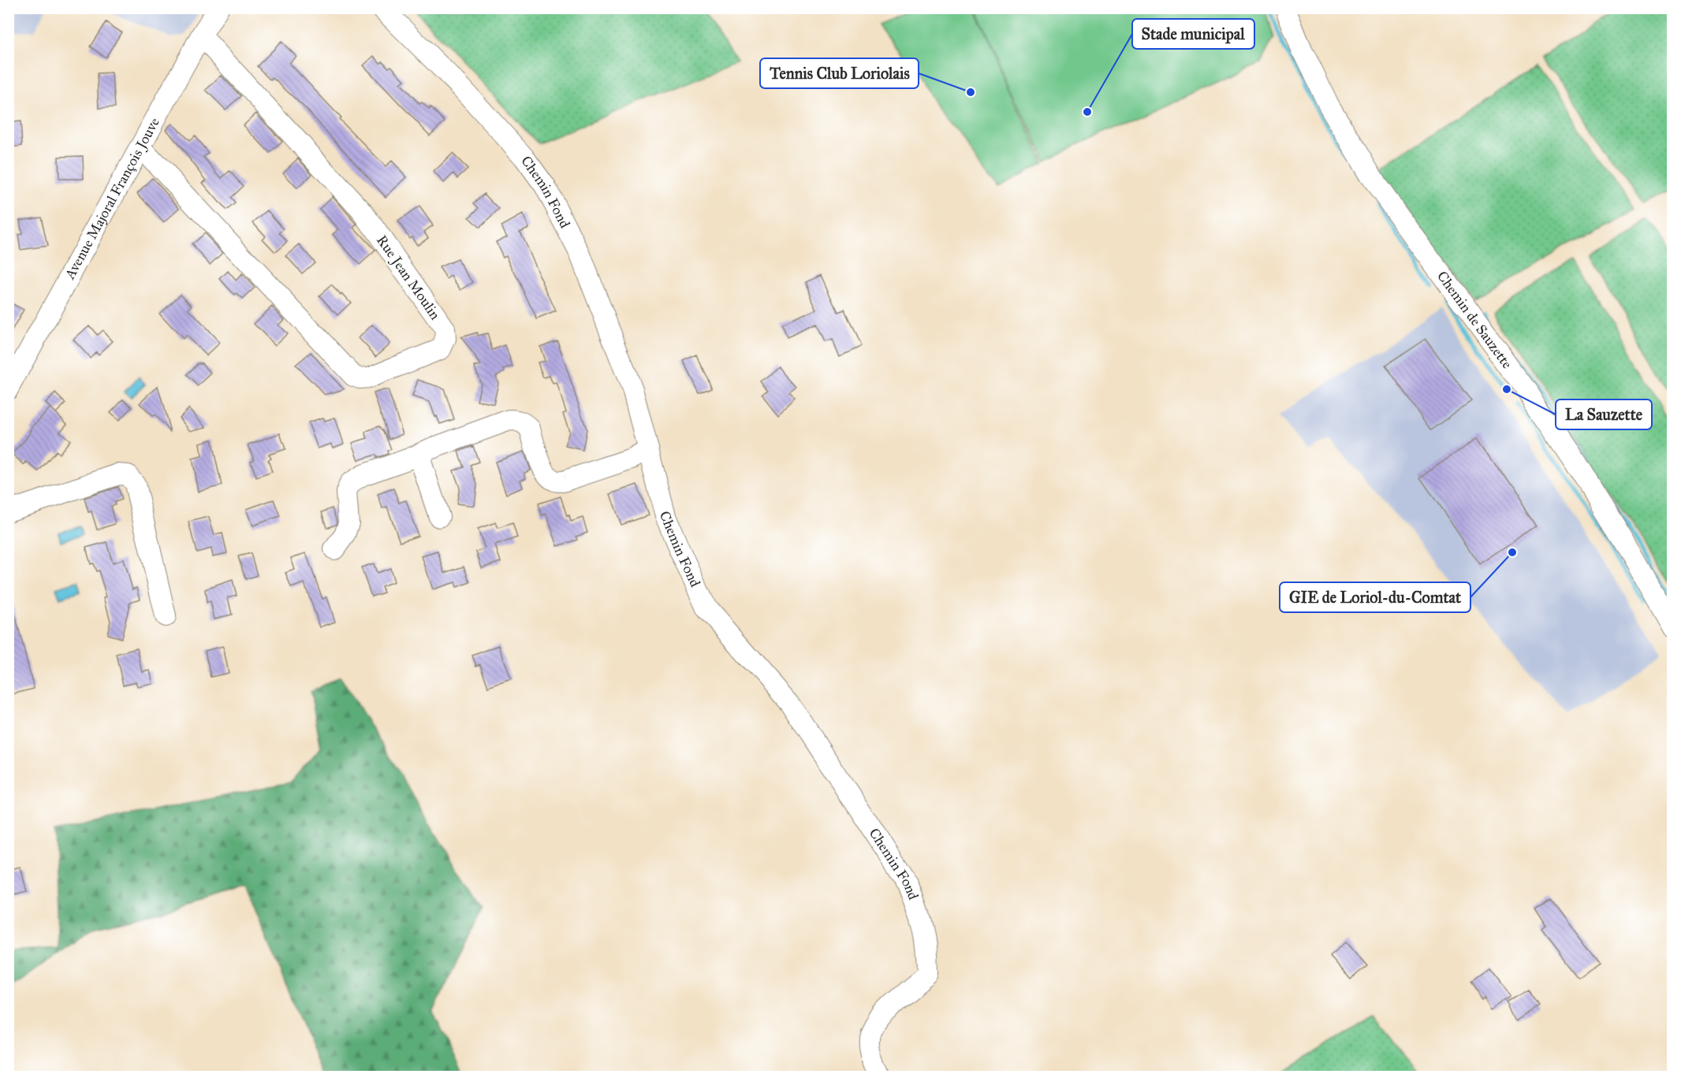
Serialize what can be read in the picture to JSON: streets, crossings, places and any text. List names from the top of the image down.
{
  "streets": {
    "street": [
      "Chemin Fond",
      "Avenue Majoral François Jouve",
      "Rue Jean Moulin",
      "Chemin de Sauzette"
    ]
  },
  "crossings": [
    ["Avenue Majoral François Jouve", "Rue Jean Moulin"]
  ],
  "places": [
    "Tennis Club Loriolais",
    "Stade municipal",
    "La Sauzette",
    "GIE de Loriol-du-Comtat"
  ]
}
